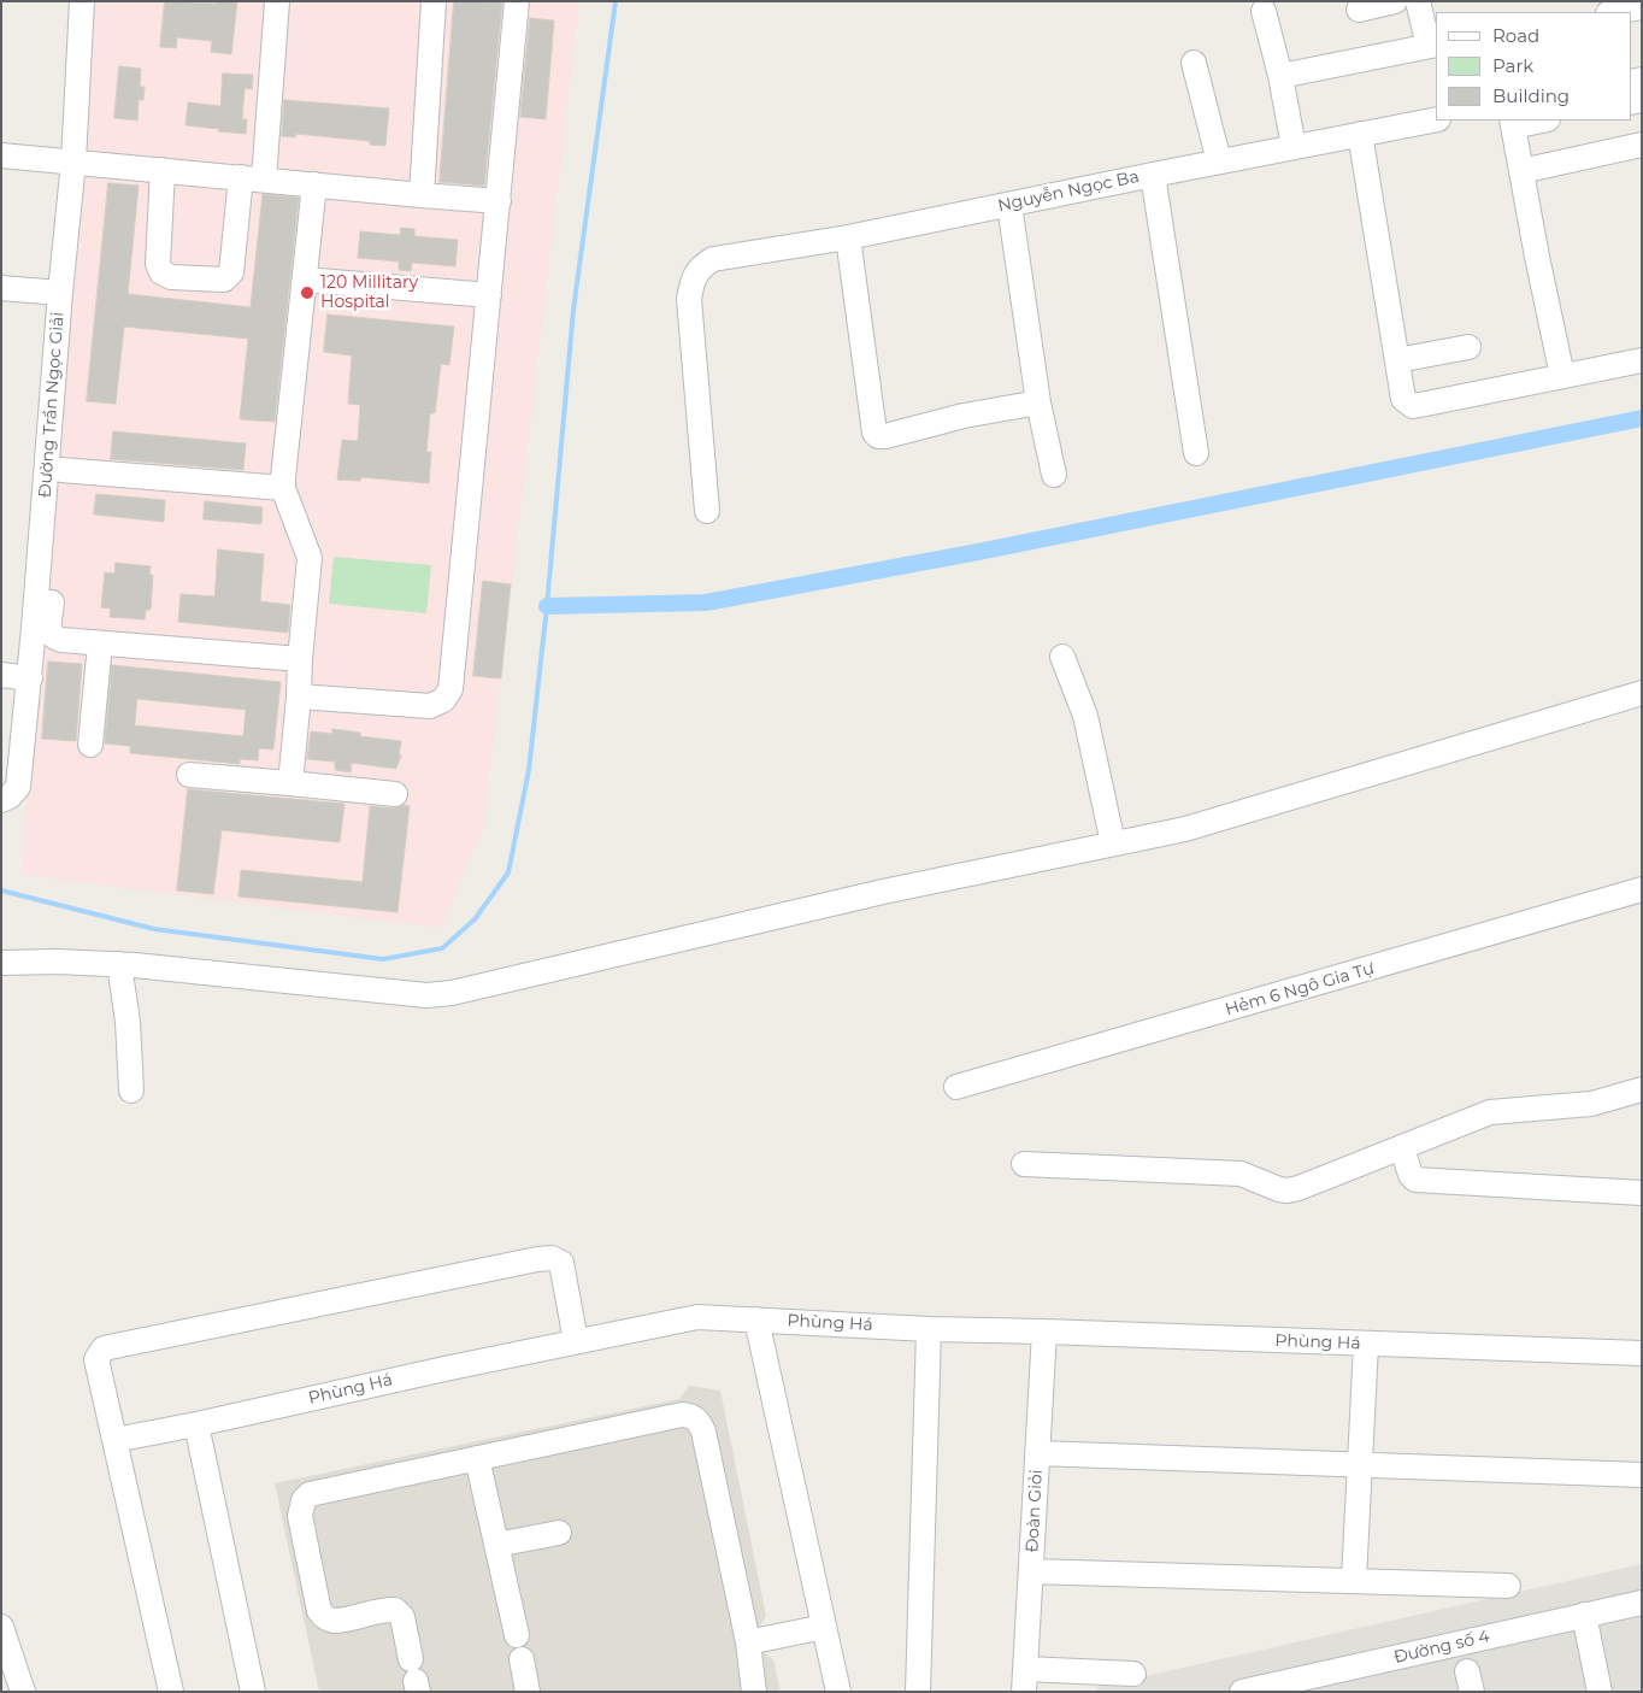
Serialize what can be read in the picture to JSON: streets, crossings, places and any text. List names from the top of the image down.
{
  "streets": {
    "street": [
      "Nguyễn Ngọc Ba",
      "Đường Trần Ngọc Giải",
      "Hẻm 6 Ngô Gia Tự",
      "Phùng Há",
      "Đoàn Giỏi",
      "Đường số 4"
    ]
  },
  "crossings": [
    ["Phùng Há", "Đoàn Giỏi"]
  ],
  "places": ["120 Millitary Hospital"],
  "legend": ["Road", "Park", "Building"]
}
